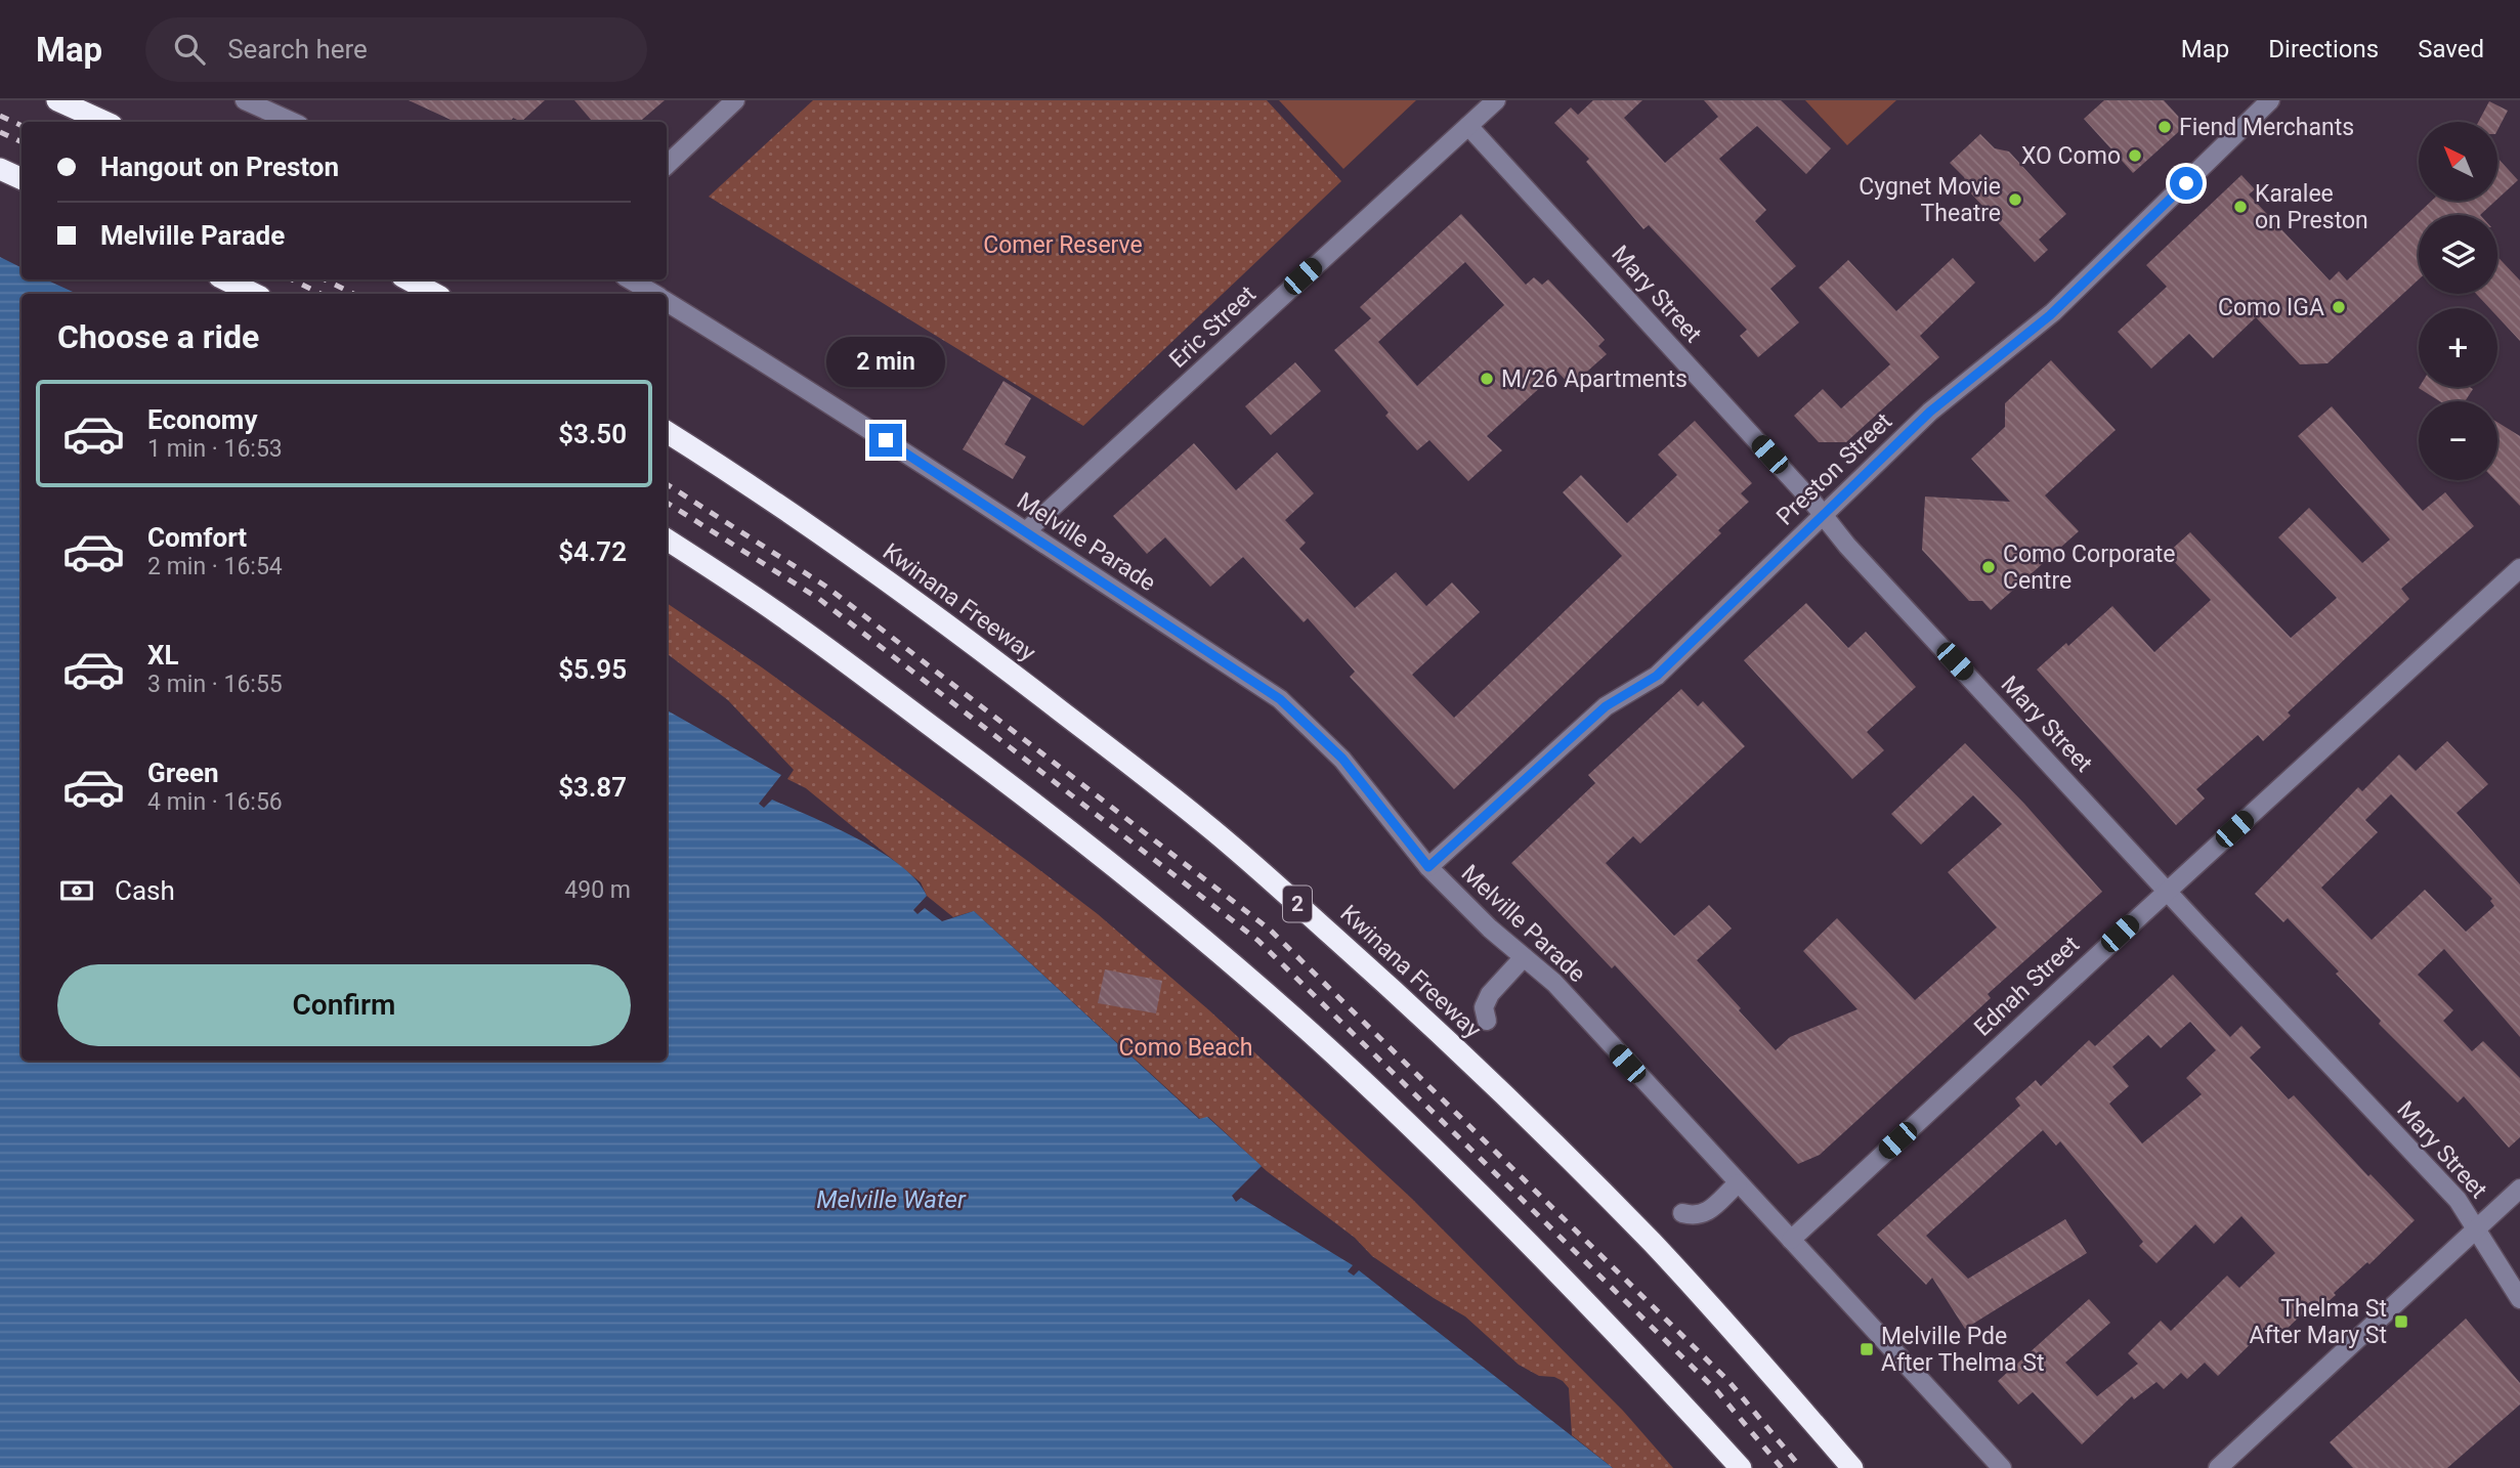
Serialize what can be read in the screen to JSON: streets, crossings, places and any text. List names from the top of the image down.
{
  "streets": {
    "highway": ["Kwinana Freeway", "2"],
    "street": [
      "Mary Street",
      "Eric Street",
      "Preston Street",
      "Melville Parade",
      "Ednah Street"
    ]
  },
  "crossings": [
    ["Mary Street", "Eric Street"],
    ["Mary Street", "Preston Street"],
    ["Mary Street", "Ednah Street"],
    ["Eric Street", "Melville Parade"],
    ["Preston Street", "Melville Parade"],
    ["Melville Parade", "Ednah Street"]
  ],
  "water": ["Melville Water"],
  "parks": ["Comer Reserve", "Como Beach"],
  "places": {
    "other": [
      "Fiend Merchants",
      "XO Como",
      "Cygnet Movie Theatre",
      "Karalee on Preston",
      "Como IGA",
      "M/26 Apartments",
      "Como Corporate Centre"
    ],
    "transit": ["Thelma St After Mary St", "Melville Pde After Thelma St"]
  },
  "north": "top left",
  "page": {
    "header": "Map",
    "search": "Search here",
    "nav": ["Map", "Directions", "Saved"],
    "map_buttons": ["+", "−"],
    "banner": ["Hangout on Preston", "Melville Parade"],
    "heading": "Choose a ride",
    "bubble": "2 min",
    "list": [
      {
        "name": "Economy",
        "note": "1 min · 16:53",
        "value": "$3.50"
      },
      {
        "name": "Comfort",
        "note": "2 min · 16:54",
        "value": "$4.72"
      },
      {
        "name": "XL",
        "note": "3 min · 16:55",
        "value": "$5.95"
      },
      {
        "name": "Green",
        "note": "4 min · 16:56",
        "value": "$3.87"
      }
    ],
    "pay": ["Cash", "490 m"],
    "buttons": "Confirm"
  }
}
